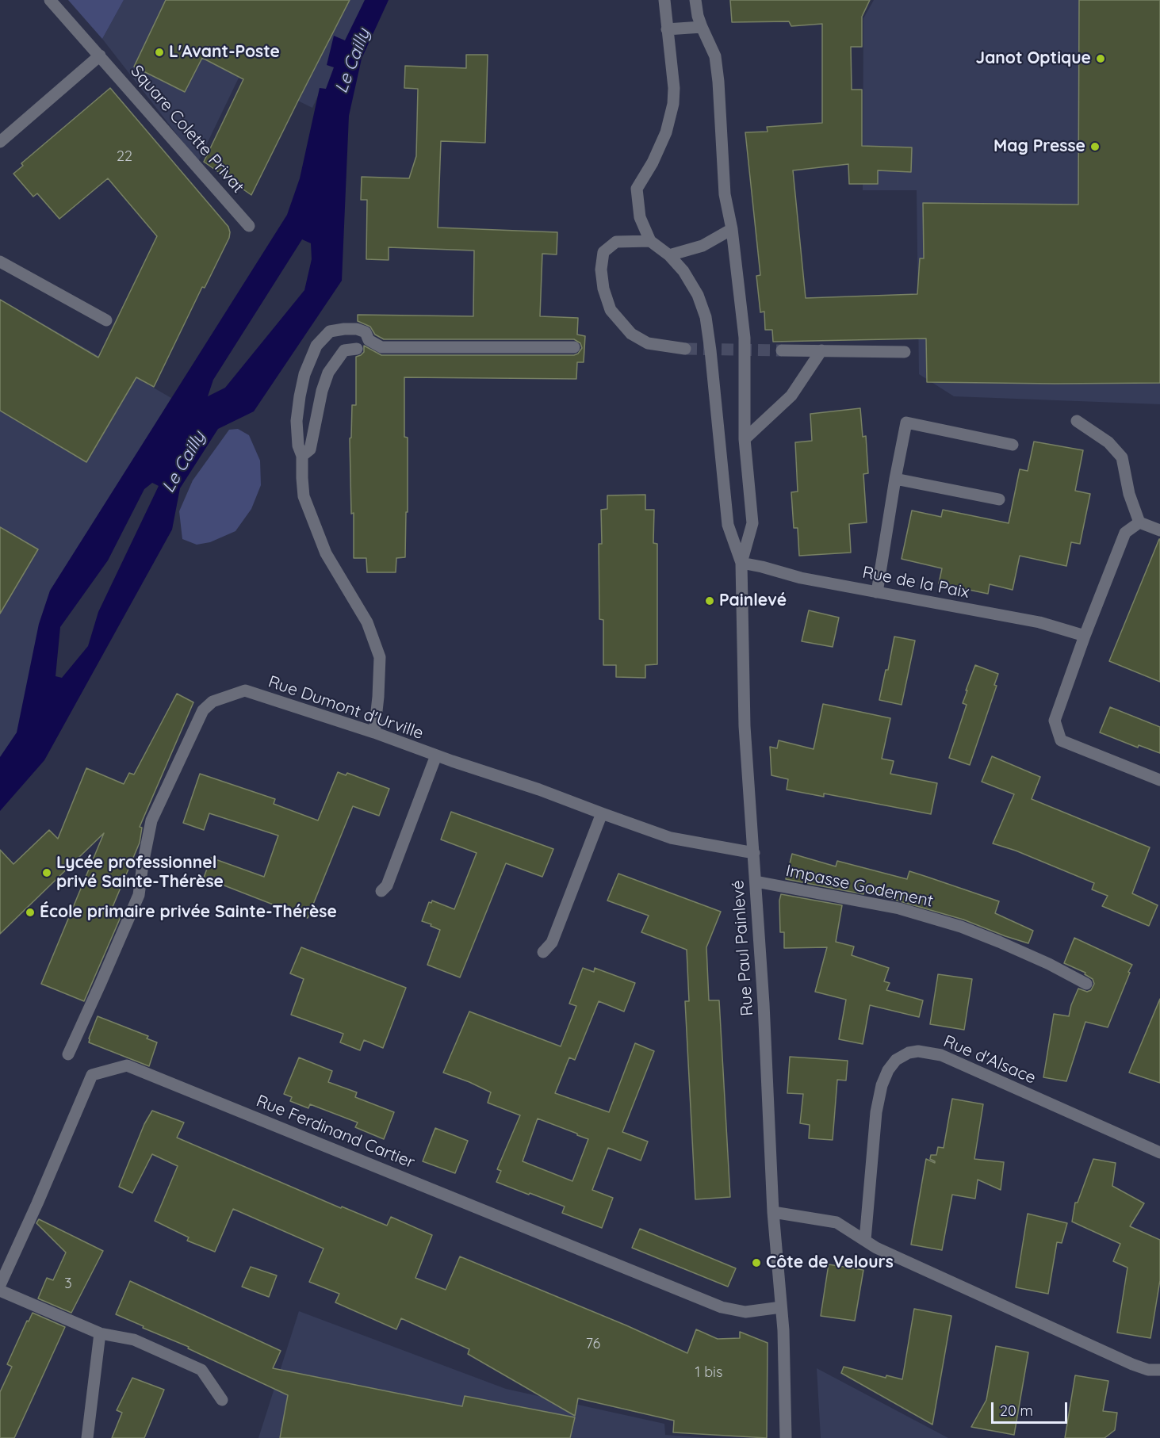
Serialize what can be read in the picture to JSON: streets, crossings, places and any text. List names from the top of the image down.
{
  "streets": {
    "street": [
      "Square Colette Privat",
      "Rue de la Paix",
      "Rue Dumont d'Urville",
      "Impasse Godement",
      "Rue Paul Painlevé",
      "Rue d'Alsace",
      "Rue Ferdinand Cartier"
    ]
  },
  "crossings": [
    ["Rue de la Paix", "Rue Paul Painlevé"],
    ["Rue Dumont d'Urville", "Rue Paul Painlevé"],
    ["Impasse Godement", "Rue Paul Painlevé"],
    ["Rue Paul Painlevé", "Rue Ferdinand Cartier"]
  ],
  "water": ["Le Cailly"],
  "places": [
    "L'Avant-Poste",
    "Janot Optique",
    "Mag Presse",
    "Painlevé",
    "Lycée professionnel privé Sainte-Thérèse",
    "École primaire privée Sainte-Thérèse",
    "Côte de Velours"
  ],
  "house_numbers": [
    "22",
    "3",
    "76",
    "1 bis"
  ],
  "scale_bar": "20 m"
}
